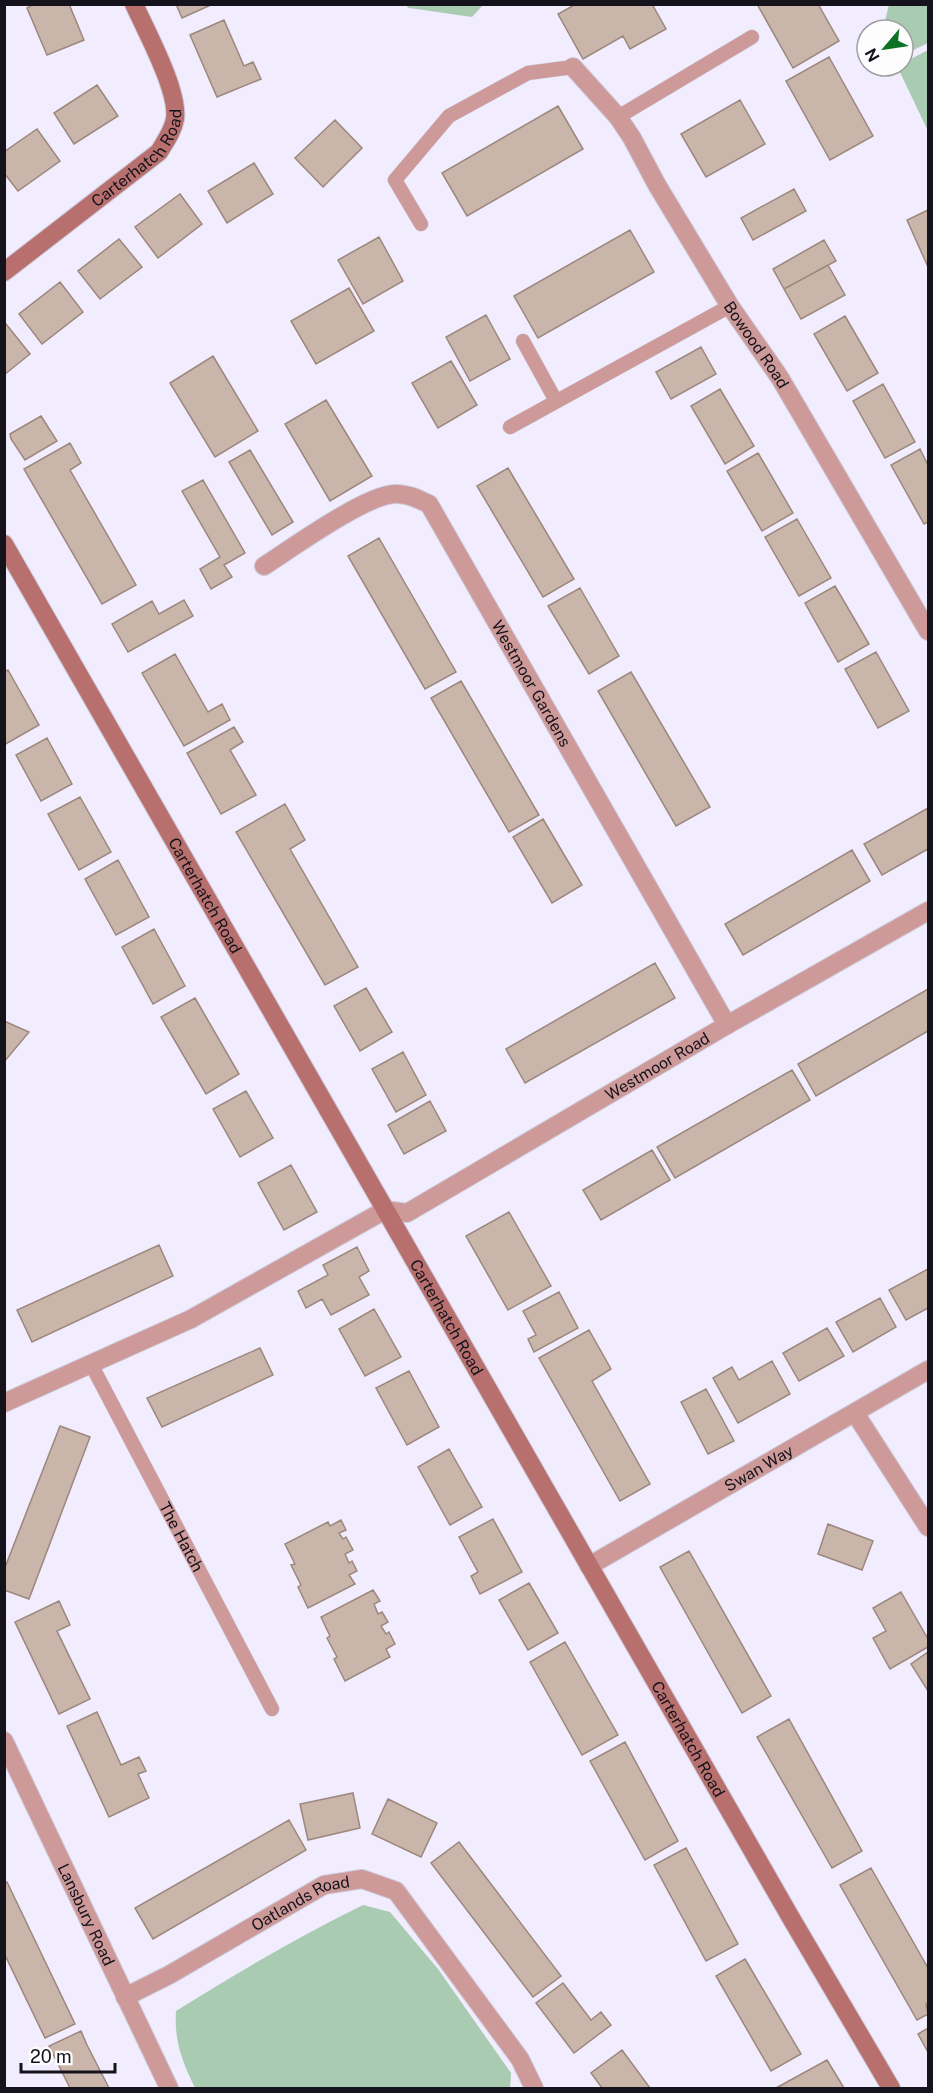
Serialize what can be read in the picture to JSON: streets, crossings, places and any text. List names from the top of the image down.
{
  "streets": {
    "street": [
      "Carterhatch Road",
      "Bowood Road",
      "Westmoor Gardens",
      "Westmoor Road",
      "Swan Way",
      "Oatlands Road",
      "Lansbury Road"
    ],
    "lane": ["The Hatch"]
  },
  "crossings": [
    ["Carterhatch Road", "Westmoor Road"],
    ["Carterhatch Road", "Swan Way"],
    ["Westmoor Gardens", "Westmoor Road"],
    ["Oatlands Road", "Lansbury Road"]
  ],
  "scale_bar": "20 m",
  "north": "bottom left"
}
